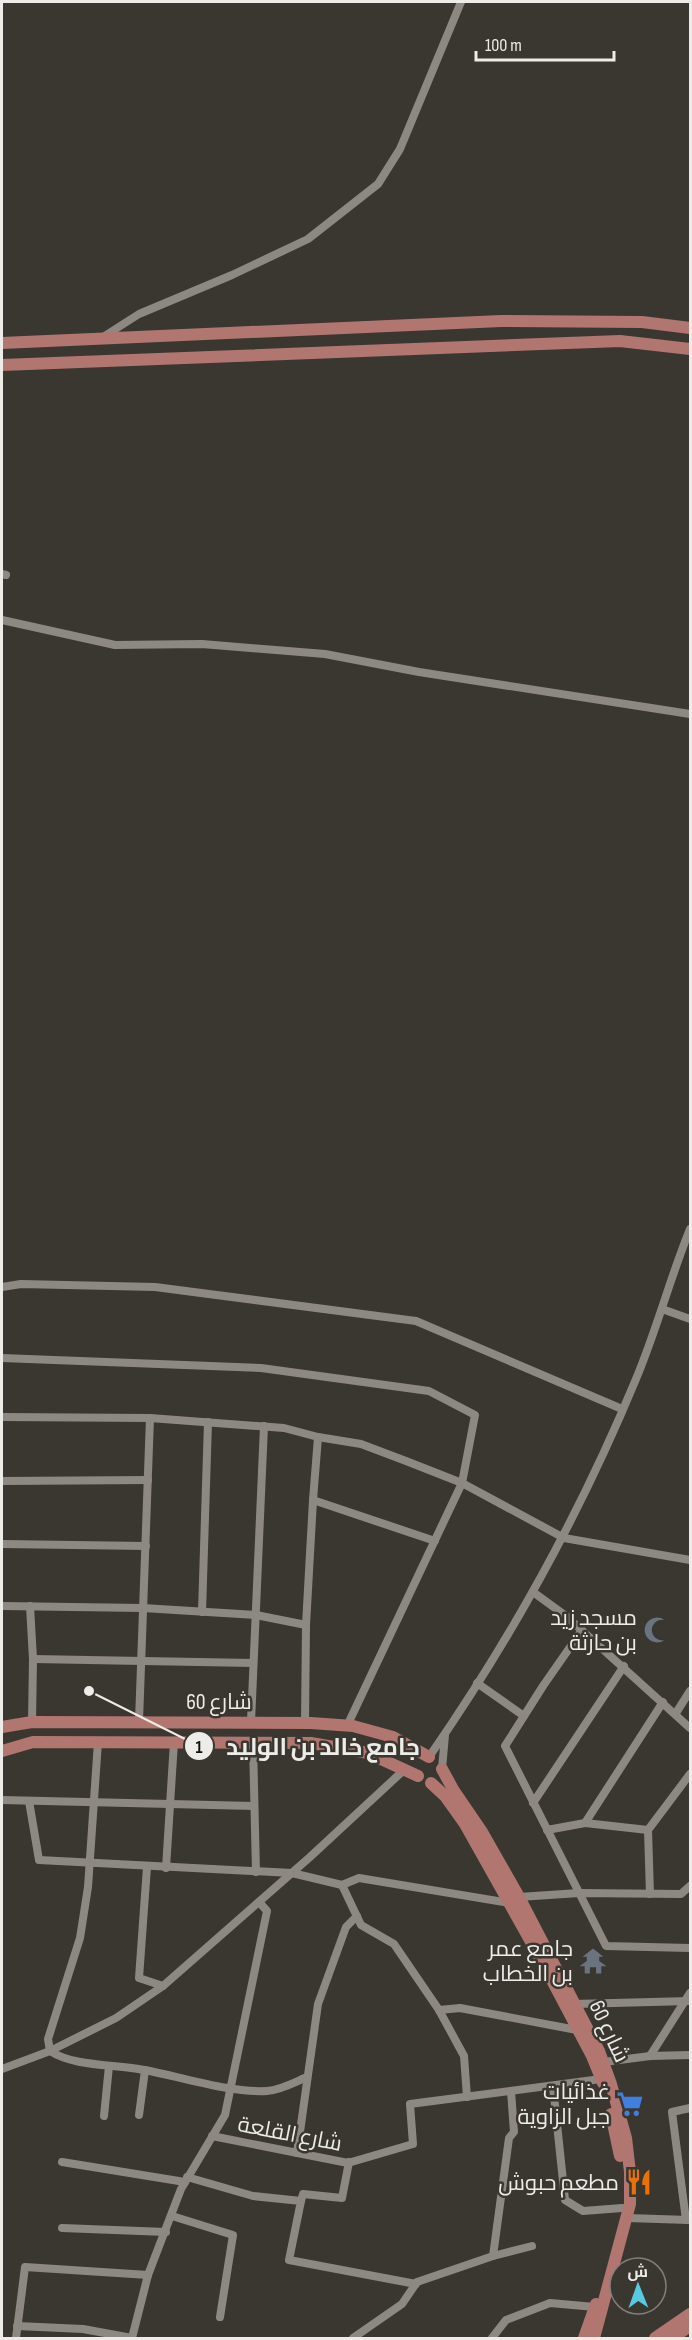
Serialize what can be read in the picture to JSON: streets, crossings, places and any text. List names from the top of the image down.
{
  "streets": {
    "main road": ["شارع 60"],
    "street": ["شارع القلعة"]
  },
  "crossings": [
    ["شارع 60", "شارع القلعة"]
  ],
  "places": {
    "mosque": ["مسجد زيد بن حارثة"],
    "other": ["جامع خالد بن الوليد"],
    "temple": ["جامع عمر بن الخطاب"],
    "supermarket": ["غذائيات جبل الزاوية"],
    "restaurant": ["مطعم حبوش"]
  },
  "scale_bar": "100 m",
  "north": "top"
}
